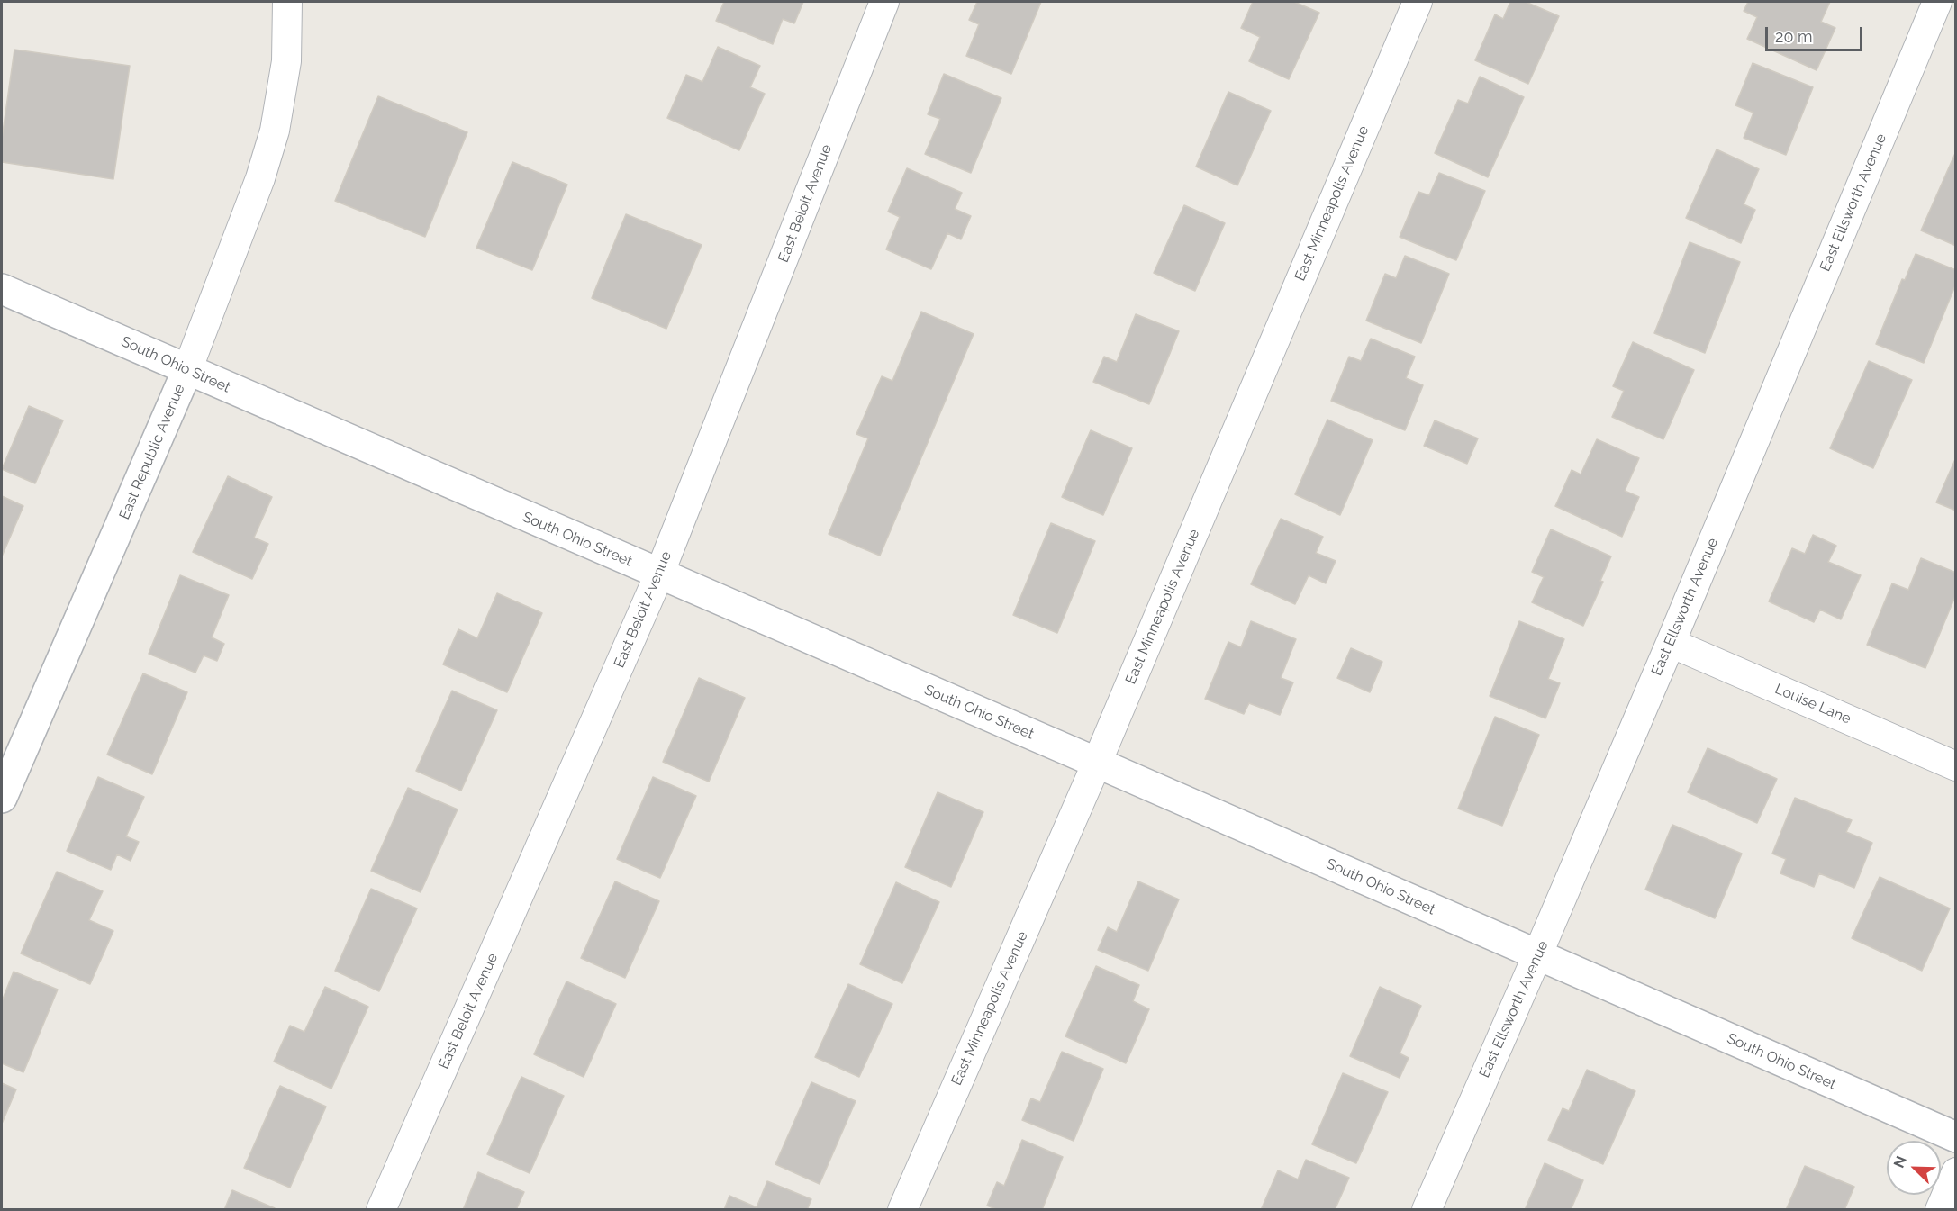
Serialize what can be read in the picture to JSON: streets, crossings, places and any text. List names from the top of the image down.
{
  "streets": {
    "main road": ["South Ohio Street", "East Republic Avenue"],
    "street": [
      "East Ellsworth Avenue",
      "East Beloit Avenue",
      "East Minneapolis Avenue",
      "Louise Lane"
    ]
  },
  "crossings": [
    ["East Ellsworth Avenue", "South Ohio Street"],
    ["East Ellsworth Avenue", "Louise Lane"],
    ["East Beloit Avenue", "South Ohio Street"],
    ["East Minneapolis Avenue", "South Ohio Street"],
    ["South Ohio Street", "East Republic Avenue"]
  ],
  "scale_bar": "20 m",
  "north": "top left"
}
